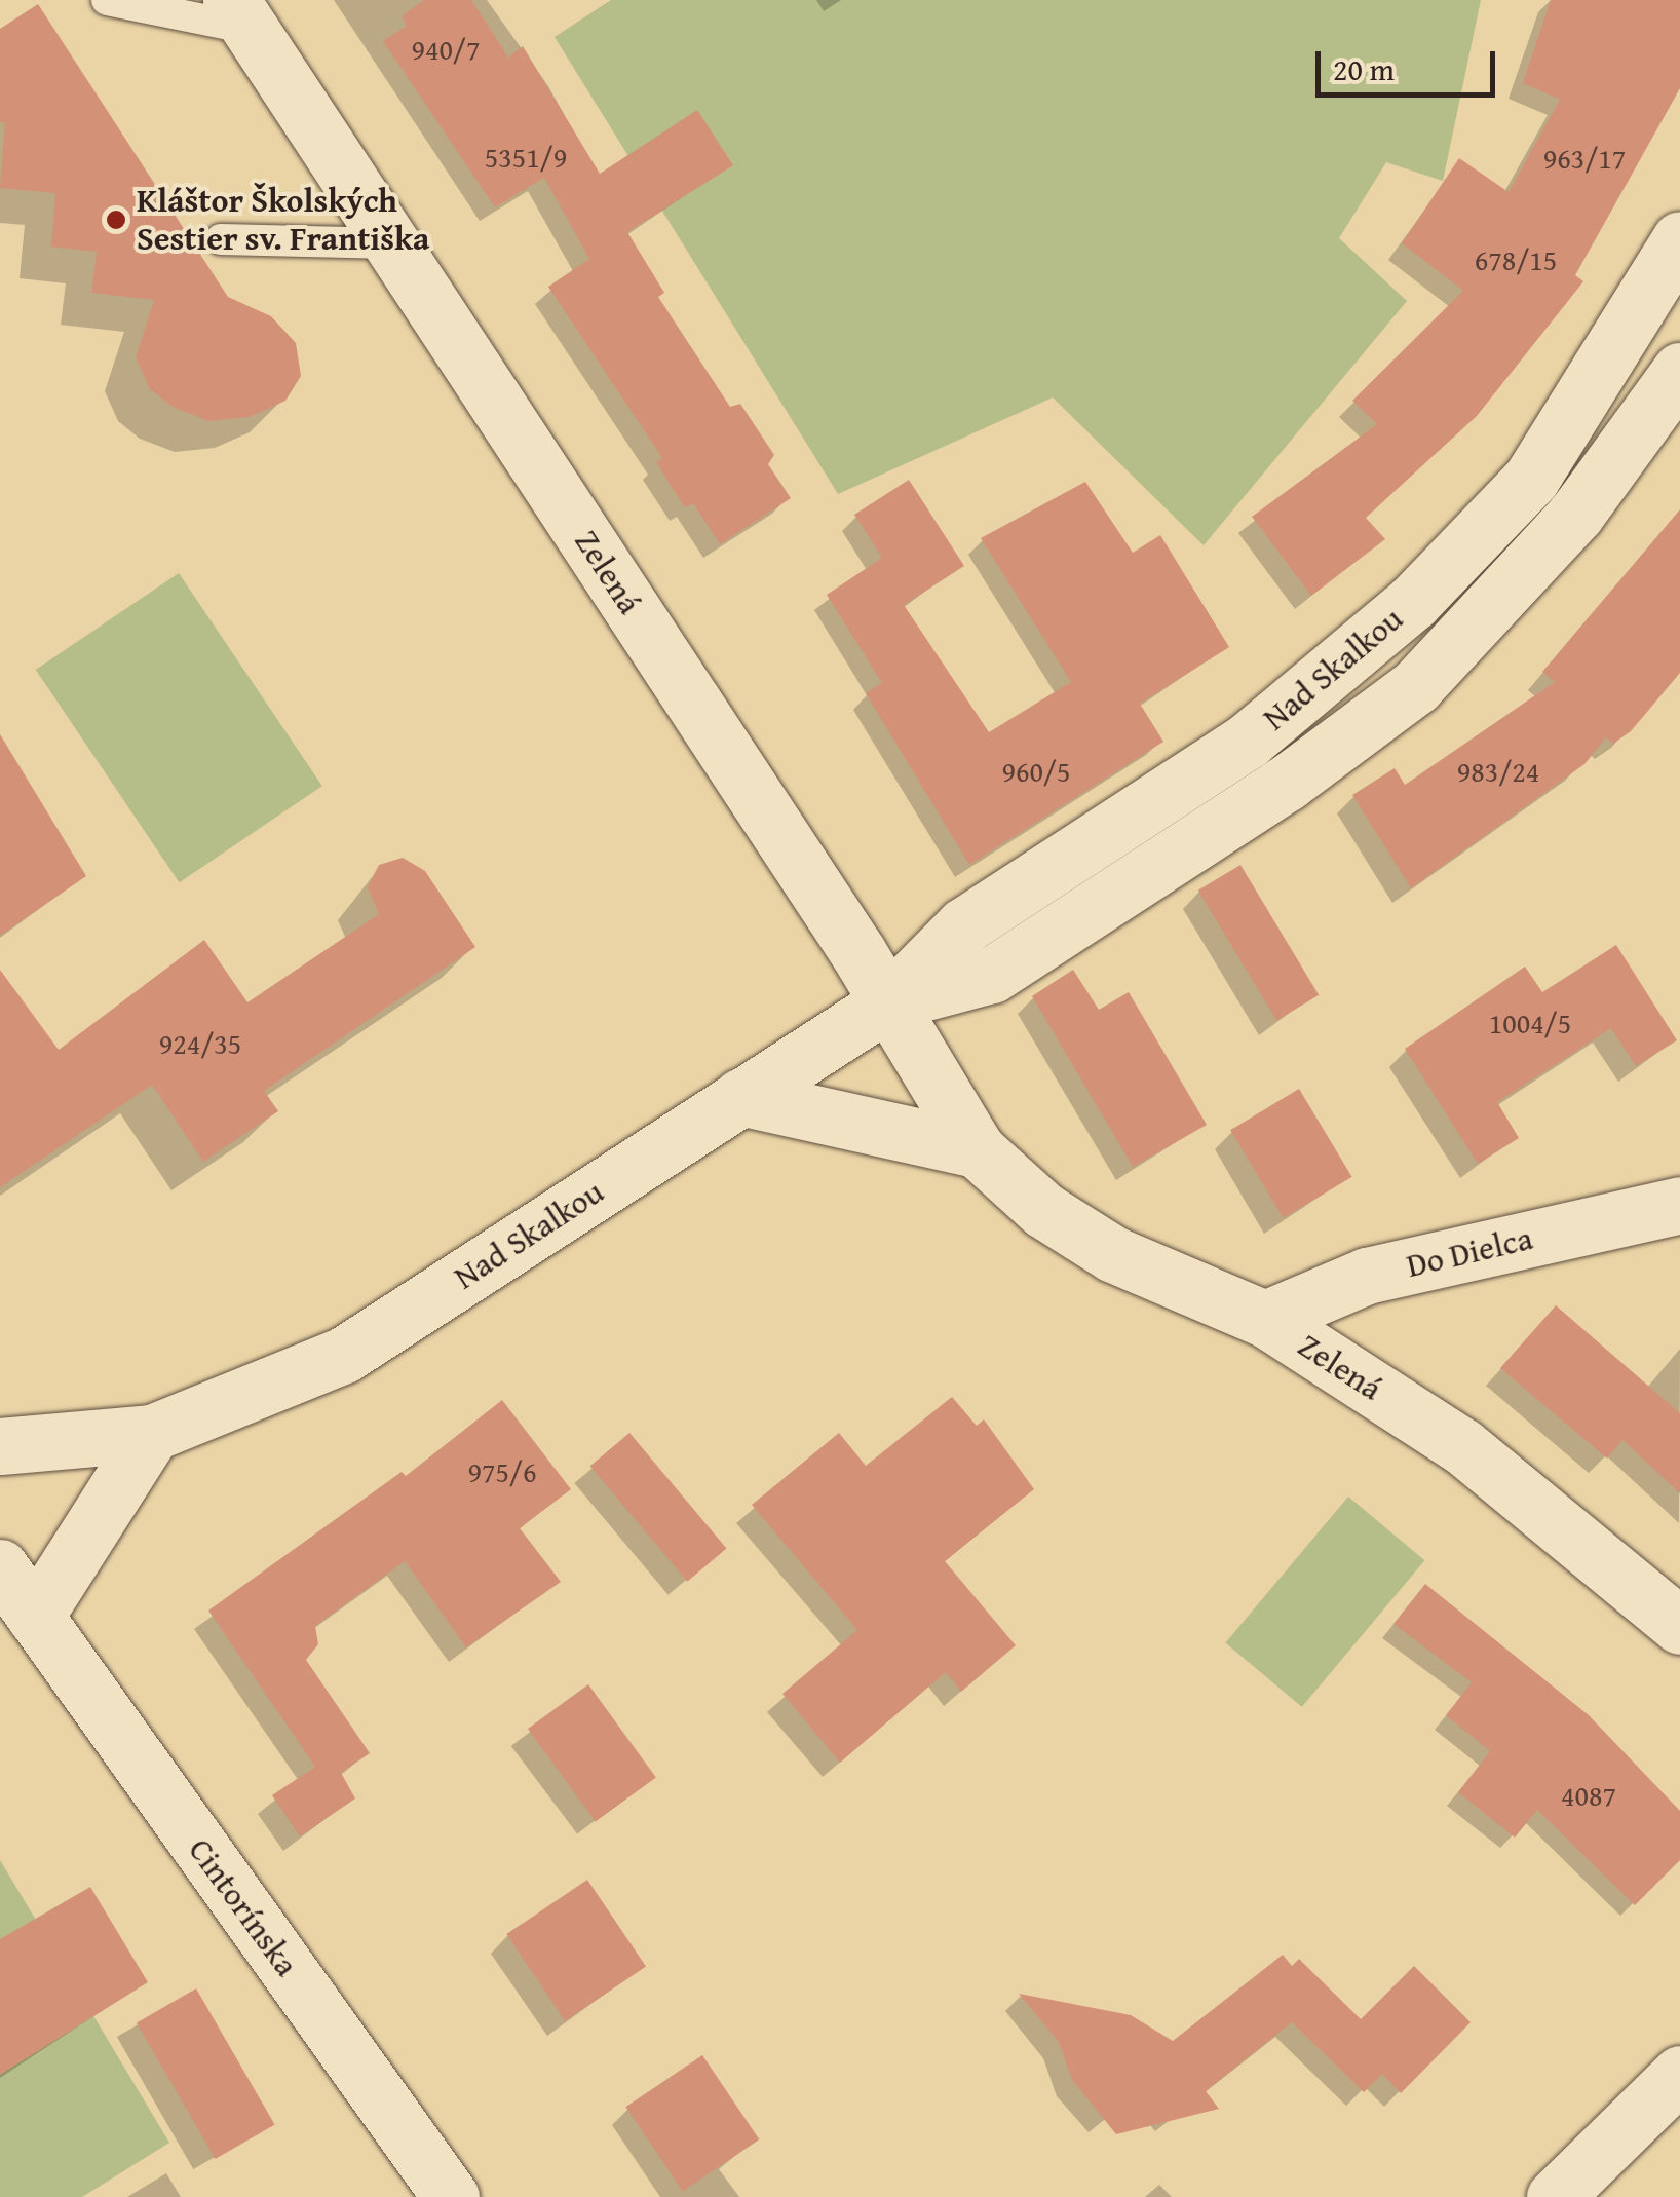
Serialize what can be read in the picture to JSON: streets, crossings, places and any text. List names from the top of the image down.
{
  "streets": {
    "street": [
      "Zelená",
      "Nad Skalkou",
      "Do Dielca",
      "Cintorínska"
    ]
  },
  "crossings": [
    ["Zelená", "Nad Skalkou"],
    ["Zelená", "Do Dielca"]
  ],
  "places": ["Kláštor Školských Sestier sv. Františka"],
  "house_numbers": [
    "940/7",
    "5351/9",
    "963/17",
    "678/15",
    "960/5",
    "983/24",
    "1004/5",
    "924/35",
    "975/6",
    "4087"
  ],
  "scale_bar": "20 m"
}
